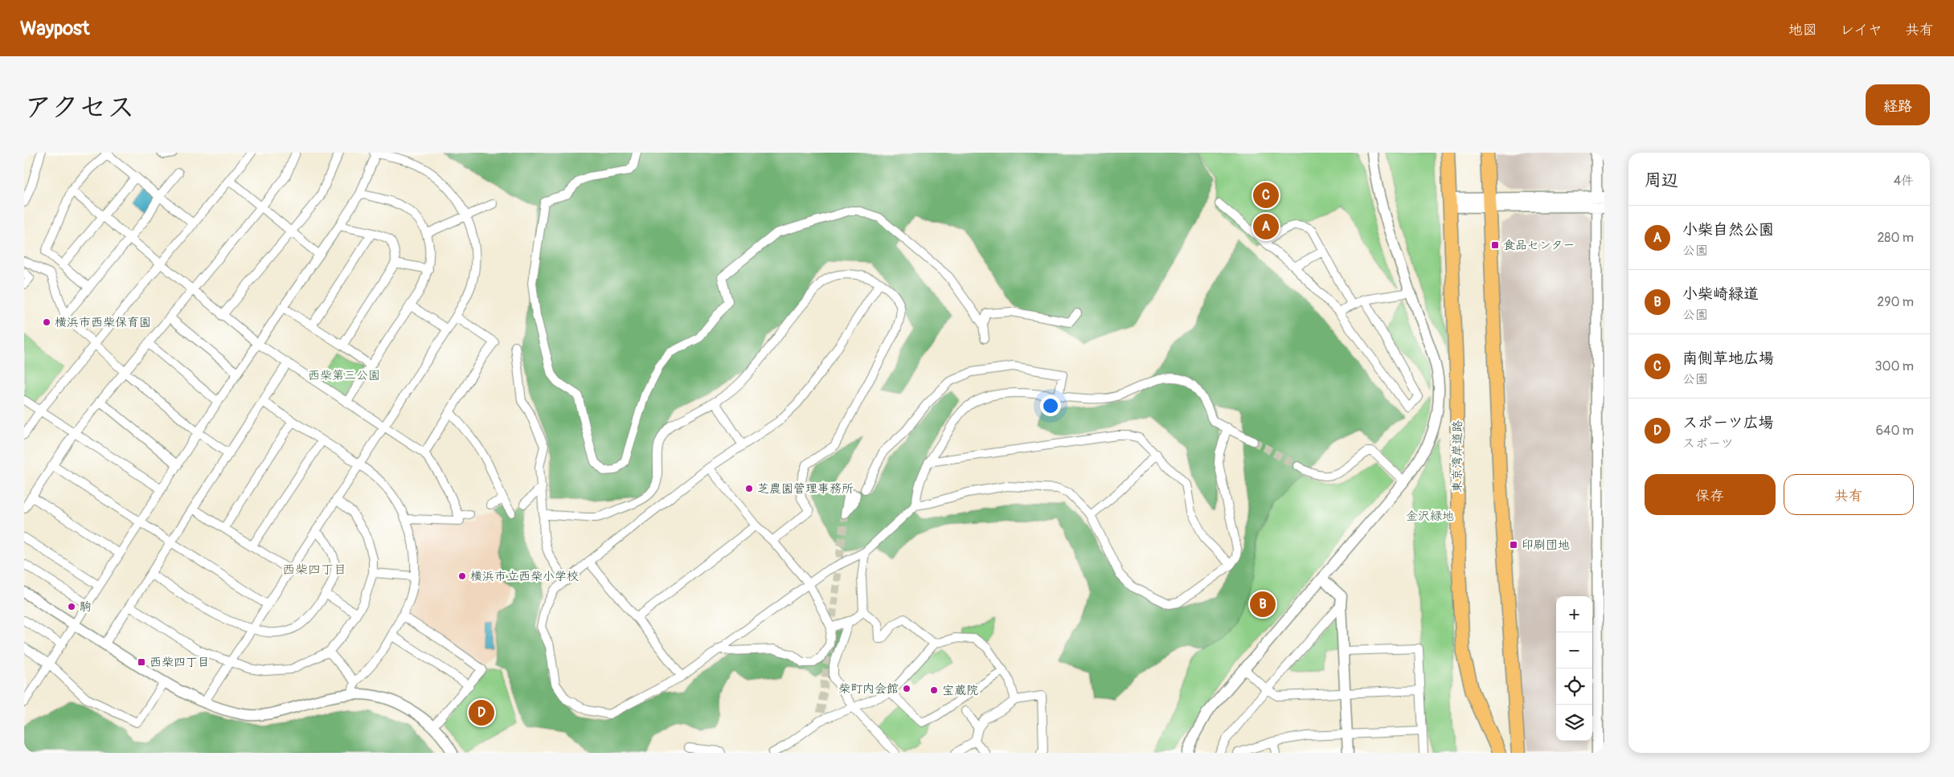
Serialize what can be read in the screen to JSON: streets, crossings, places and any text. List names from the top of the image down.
{
  "streets": {
    "highway": ["東京湾岸道路"]
  },
  "districts": ["西柴四丁目"],
  "parks": ["西柴第三公園", "金沢緑地"],
  "places": {
    "transit": ["食品センター", "印刷団地", "西柴四丁目"],
    "other": [
      "横浜市西柴保育園",
      "芝農園管理事務所",
      "横浜市立西柴小学校",
      "駒",
      "柴町内会館",
      "宝蔵院"
    ]
  },
  "page": {
    "header": "Waypost",
    "nav": ["地図", "レイヤ", "共有"],
    "title": "アクセス",
    "buttons": [
      "経路",
      ["保存", "共有"]
    ],
    "heading": ["周辺", "4件"],
    "pins": [
      "C",
      "A",
      "B",
      "D"
    ],
    "list": [
      {
        "mark": "A",
        "name": "小柴自然公園",
        "note": "公園",
        "value": "280 m"
      },
      {
        "mark": "B",
        "name": "小柴崎緑道",
        "note": "公園",
        "value": "290 m"
      },
      {
        "mark": "C",
        "name": "南側草地広場",
        "note": "公園",
        "value": "300 m"
      },
      {
        "mark": "D",
        "name": "スポーツ広場",
        "note": "スポーツ",
        "value": "640 m"
      }
    ],
    "map_buttons": ["+", "−"]
  }
}
